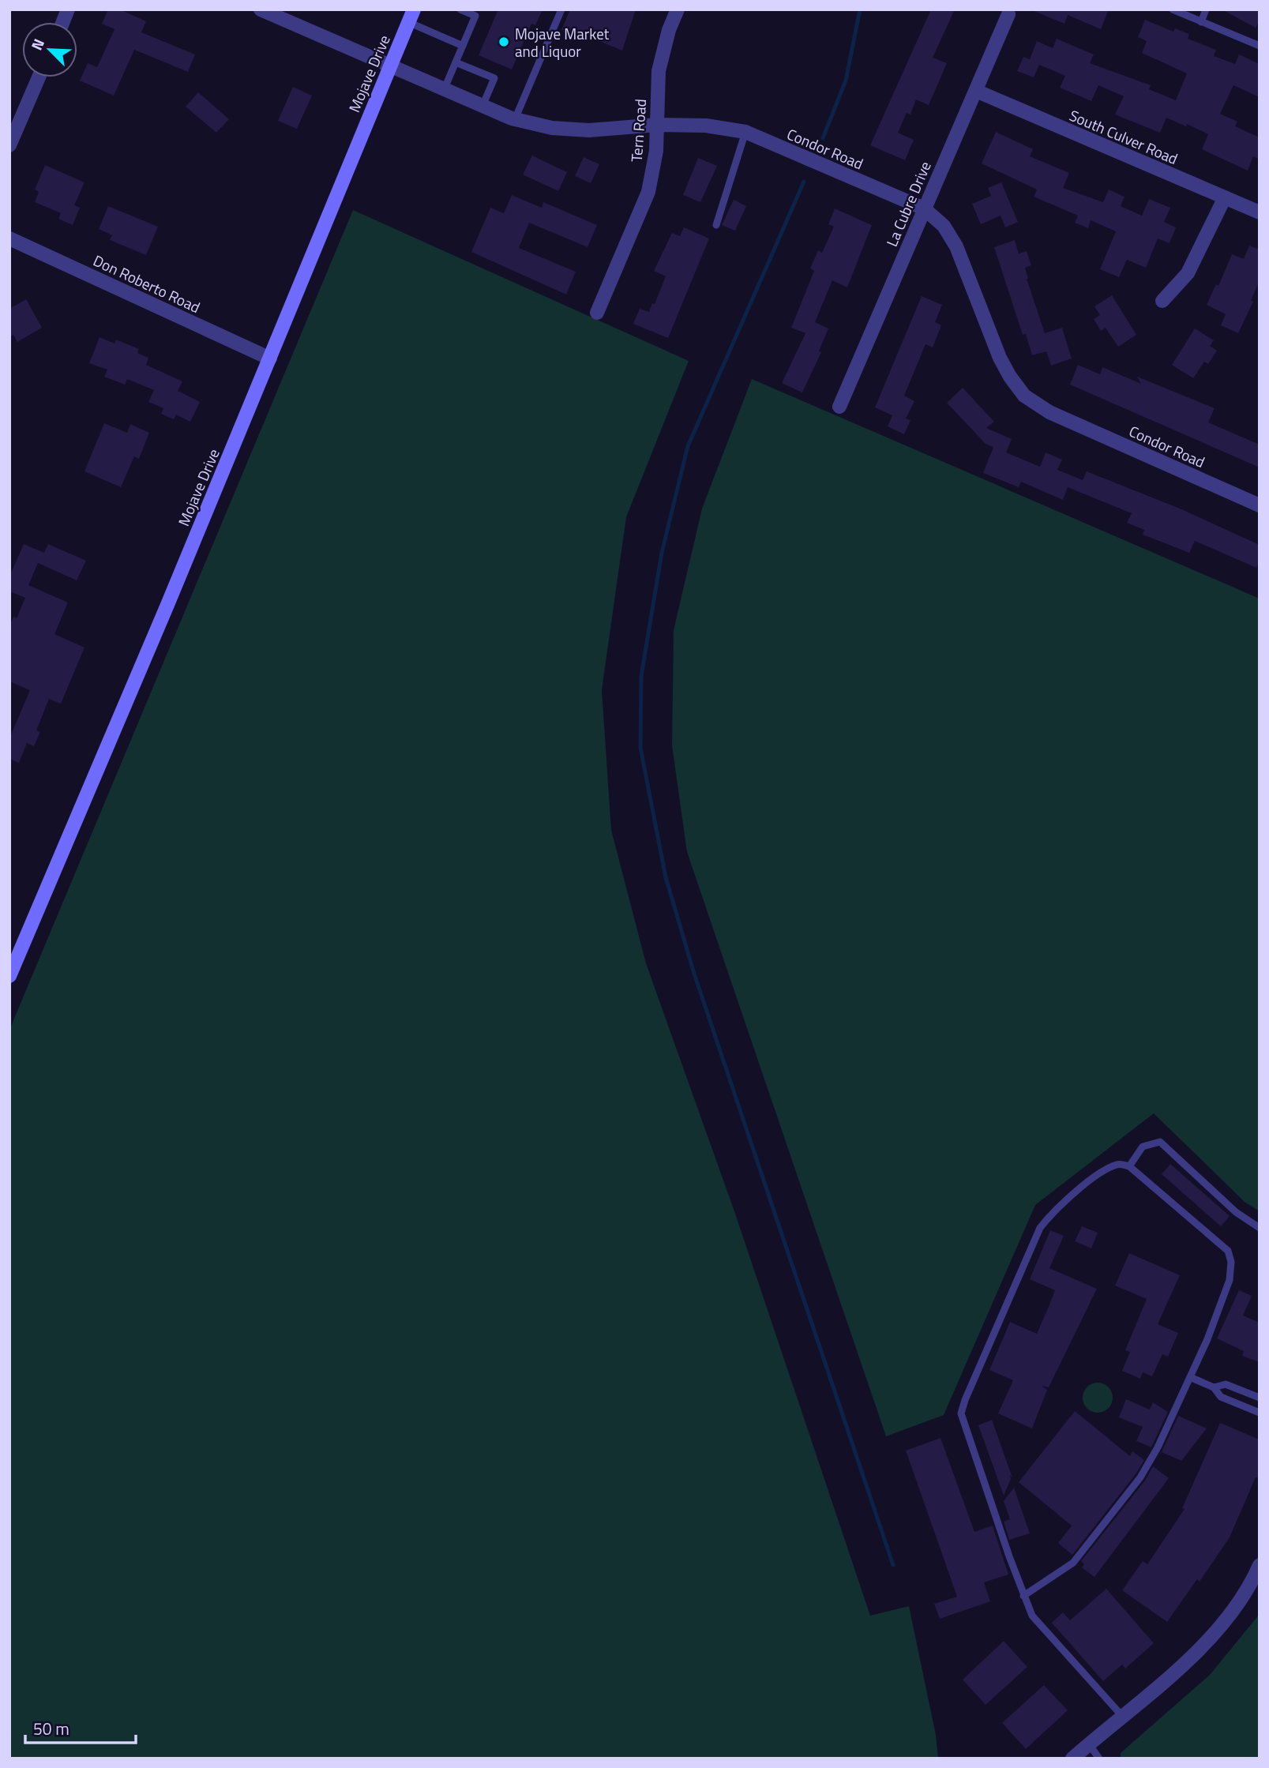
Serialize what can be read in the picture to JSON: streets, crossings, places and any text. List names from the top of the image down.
{
  "streets": {
    "main road": ["Mojave Drive"],
    "street": [
      "Tern Road",
      "South Culver Road",
      "Condor Road",
      "La Cubre Drive",
      "Don Roberto Road"
    ]
  },
  "crossings": [
    ["Mojave Drive", "Condor Road"],
    ["Mojave Drive", "Don Roberto Road"],
    ["Tern Road", "Condor Road"],
    ["South Culver Road", "La Cubre Drive"],
    ["Condor Road", "La Cubre Drive"]
  ],
  "places": ["Mojave Market and Liquor"],
  "scale_bar": "50 m",
  "north": "top left"
}
